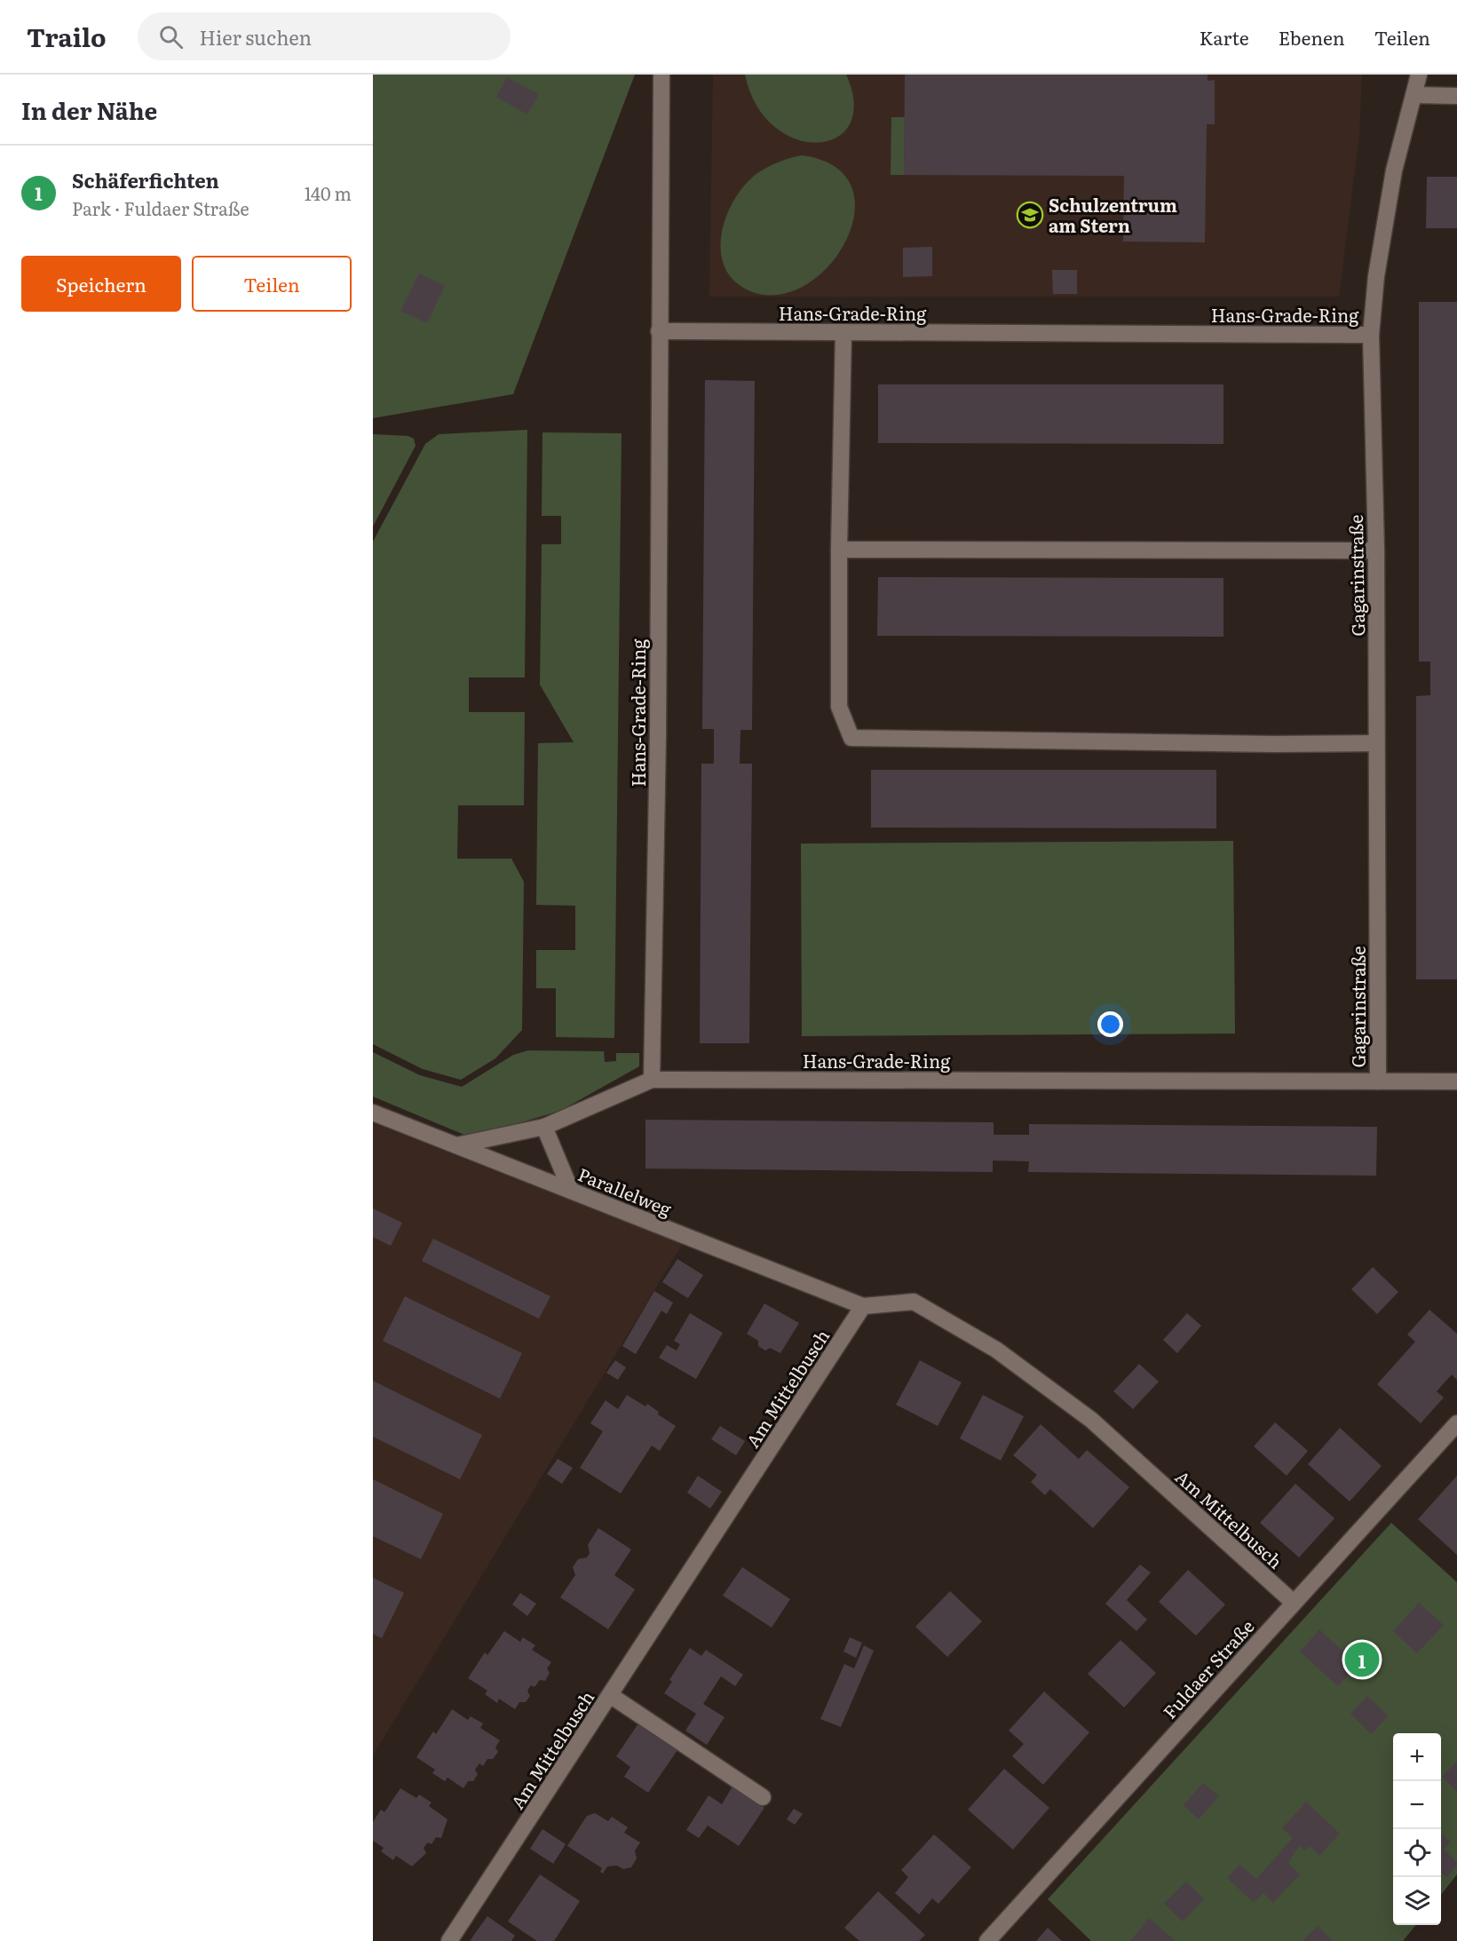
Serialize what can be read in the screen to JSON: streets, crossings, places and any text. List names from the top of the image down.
{
  "streets": {
    "street": [
      "Hans-Grade-Ring",
      "Gagarinstraße",
      "Parallelweg",
      "Am Mittelbusch",
      "Fuldaer Straße"
    ]
  },
  "crossings": [
    ["Hans-Grade-Ring", "Gagarinstraße"],
    ["Parallelweg", "Am Mittelbusch"],
    ["Am Mittelbusch", "Fuldaer Straße"]
  ],
  "places": {
    "school or university": ["Schulzentrum am Stern"]
  },
  "page": {
    "header": "Trailo",
    "search": "Hier suchen",
    "nav": ["Karte", "Ebenen", "Teilen"],
    "heading": "In der Nähe",
    "list": [
      {
        "mark": "1",
        "name": "Schäferfichten",
        "note": "Park · Fuldaer Straße",
        "value": "140 m"
      }
    ],
    "buttons": ["Speichern", "Teilen"],
    "pins": "1",
    "map_buttons": ["+", "−"]
  }
}
